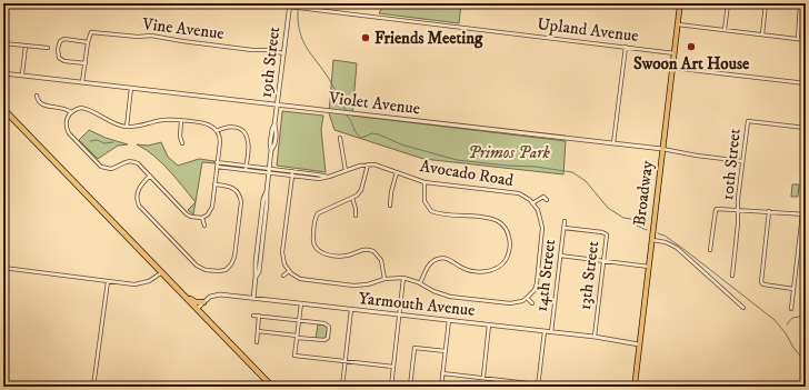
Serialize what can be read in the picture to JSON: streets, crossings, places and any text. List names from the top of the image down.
{
  "streets": {
    "main road": ["Broadway"],
    "street": [
      "Vine Avenue",
      "Upland Avenue",
      "19th Street",
      "Violet Avenue",
      "10th Street",
      "Avocado Road",
      "14th Street",
      "13th Street",
      "Yarmouth Avenue"
    ]
  },
  "crossings": [
    ["Vine Avenue", "19th Street"],
    ["Upland Avenue", "19th Street"],
    ["Upland Avenue", "Broadway"],
    ["19th Street", "Violet Avenue"],
    ["19th Street", "Avocado Road"],
    ["19th Street", "Yarmouth Avenue"],
    ["Violet Avenue", "10th Street"],
    ["Violet Avenue", "Broadway"],
    ["Broadway", "Yarmouth Avenue"],
    ["14th Street", "13th Street"],
    ["14th Street", "Yarmouth Avenue"],
    ["13th Street", "Yarmouth Avenue"]
  ],
  "parks": ["Primos Park"],
  "places": ["Friends Meeting", "Swoon Art House"]
}
